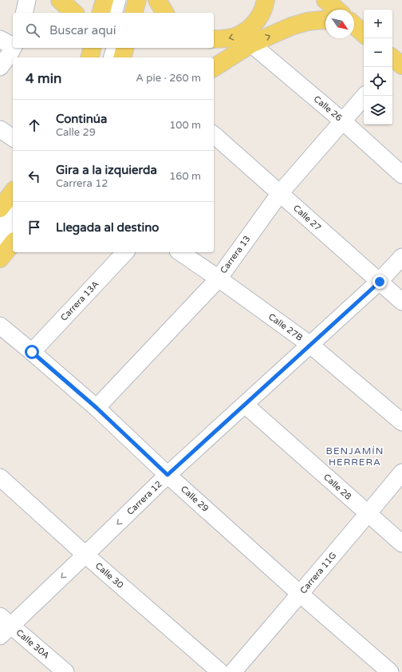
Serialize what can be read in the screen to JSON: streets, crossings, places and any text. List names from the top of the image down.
{
  "streets": {
    "street": [
      "Calle 26",
      "Calle 27",
      "Carrera 13",
      "Carrera 13A",
      "Calle 27B",
      "Calle 28",
      "Carrera 12",
      "Calle 29",
      "Carrera 11G",
      "Calle 30",
      "Calle 30A"
    ]
  },
  "crossings": [
    ["Calle 26", "Carrera 13"],
    ["Calle 27", "Carrera 13"],
    ["Calle 27", "Carrera 12"],
    ["Carrera 13", "Calle 27B"],
    ["Carrera 13", "Calle 29"],
    ["Carrera 13A", "Calle 29"],
    ["Calle 27B", "Carrera 12"],
    ["Calle 28", "Carrera 12"],
    ["Calle 28", "Carrera 11G"],
    ["Carrera 12", "Calle 29"],
    ["Carrera 12", "Calle 30"],
    ["Carrera 12", "Calle 30A"],
    ["Calle 29", "Carrera 11G"]
  ],
  "one_way": ["Carrera 12"],
  "districts": ["BENJAMÍN HERRERA"],
  "north": "bottom right",
  "page": {
    "map_buttons": ["+", "−"],
    "search": "Buscar aquí",
    "heading": ["4 min", "A pie · 260 m"],
    "list": [
      ["Continúa", "Calle 29", "100 m"],
      ["Gira a la izquierda", "Carrera 12", "160 m"],
      "Llegada al destino"
    ]
  }
}
